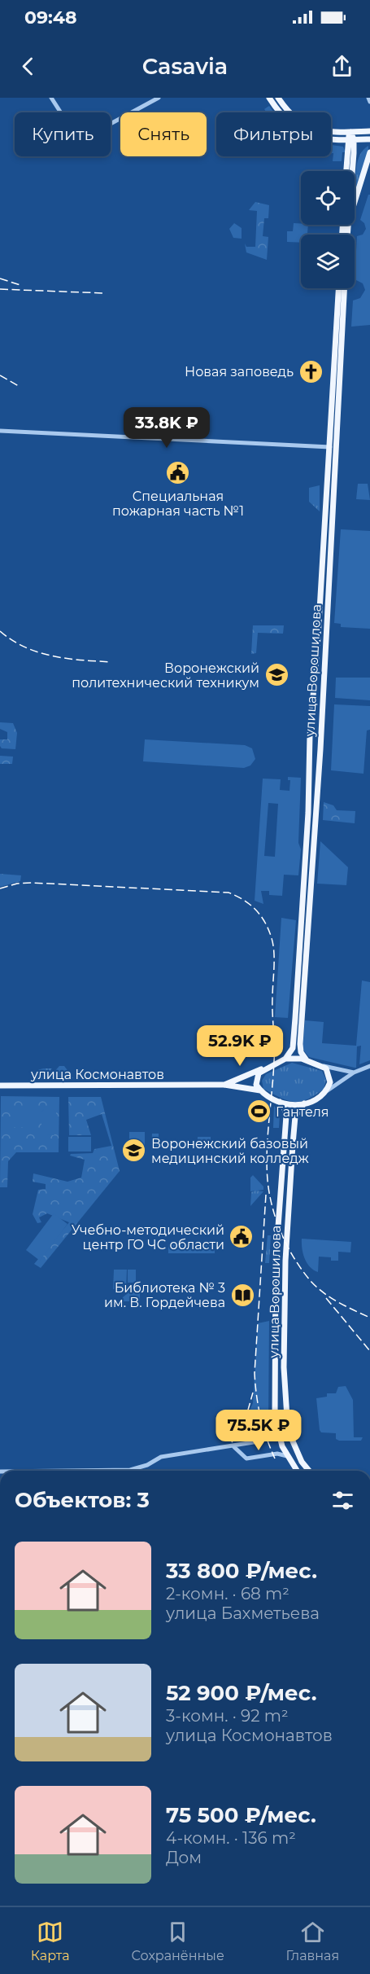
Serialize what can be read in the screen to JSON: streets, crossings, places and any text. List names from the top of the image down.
{
  "streets": {
    "main road": ["улица Ворошилова", "улица Космонавтов"]
  },
  "crossings": [
    ["улица Ворошилова", "улица Космонавтов"]
  ],
  "places": {
    "church": ["Новая заповедь"],
    "public building": ["Специальная пожарная часть №1", "Учебно-методический центр ГО ЧС области"],
    "school or university": ["Воронежский политехнический техникум", "Воронежский базовый медицинский колледж"],
    "sports": ["Гантеля"],
    "library": ["Библиотека № 3 им. В. Гордейчева"]
  },
  "page": {
    "status": "09:48",
    "header": "Casavia",
    "chip": ["Купить", "Снять", "Фильтры"],
    "price": ["33.8K ₽", "52.9K ₽", "75.5K ₽"],
    "heading": "Объектов: 3",
    "list": [
      {
        "name": "33 800 ₽/мес.",
        "note": "2-комн. · 68 m² · улица Бахметьева"
      },
      {
        "name": "52 900 ₽/мес.",
        "note": "3-комн. · 92 m² · улица Космонавтов"
      },
      {
        "name": "75 500 ₽/мес.",
        "note": "4-комн. · 136 m² · Дом"
      }
    ],
    "tabs": ["Карта", "Сохранённые", "Главная"]
  }
}
